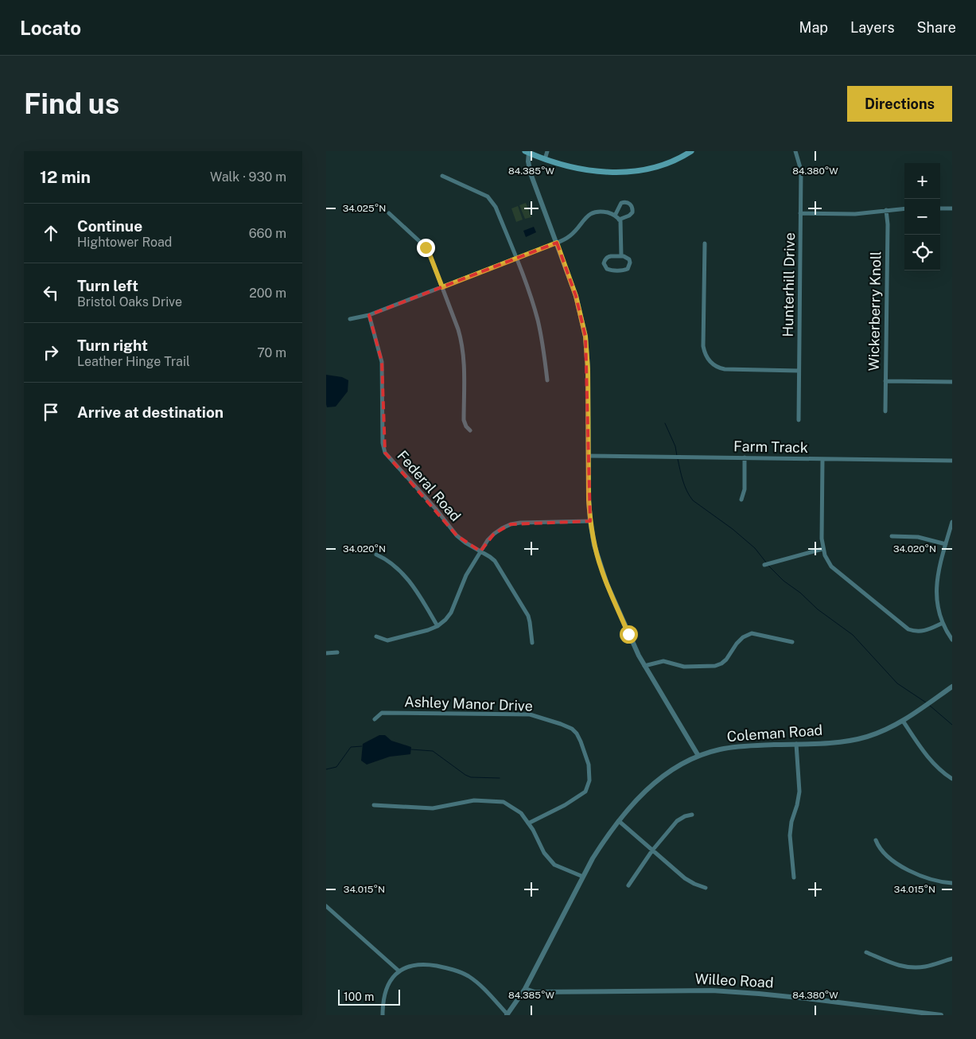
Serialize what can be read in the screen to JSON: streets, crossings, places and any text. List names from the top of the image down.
{
  "streets": {
    "street": [
      "Hunterhill Drive",
      "Wickerberry Knoll",
      "Farm Track",
      "Federal Road",
      "Ashley Manor Drive",
      "Coleman Road",
      "Willeo Road"
    ]
  },
  "crossings": [
    ["Coleman Road", "Willeo Road"]
  ],
  "scale_bar": "100 m",
  "page": {
    "header": "Locato",
    "nav": ["Map", "Layers", "Share"],
    "buttons": "Directions",
    "title": "Find us",
    "heading": ["12 min", "Walk · 930 m"],
    "map_buttons": ["+", "−"],
    "list": [
      ["Continue", "Hightower Road", "660 m"],
      ["Turn left", "Bristol Oaks Drive", "200 m"],
      ["Turn right", "Leather Hinge Trail", "70 m"],
      "Arrive at destination"
    ],
    "scale": "100 m"
  },
  "coordinates": [
    "84.385°W",
    "84.380°W",
    "34.025°N",
    "34.020°N",
    "34.015°N"
  ]
}
